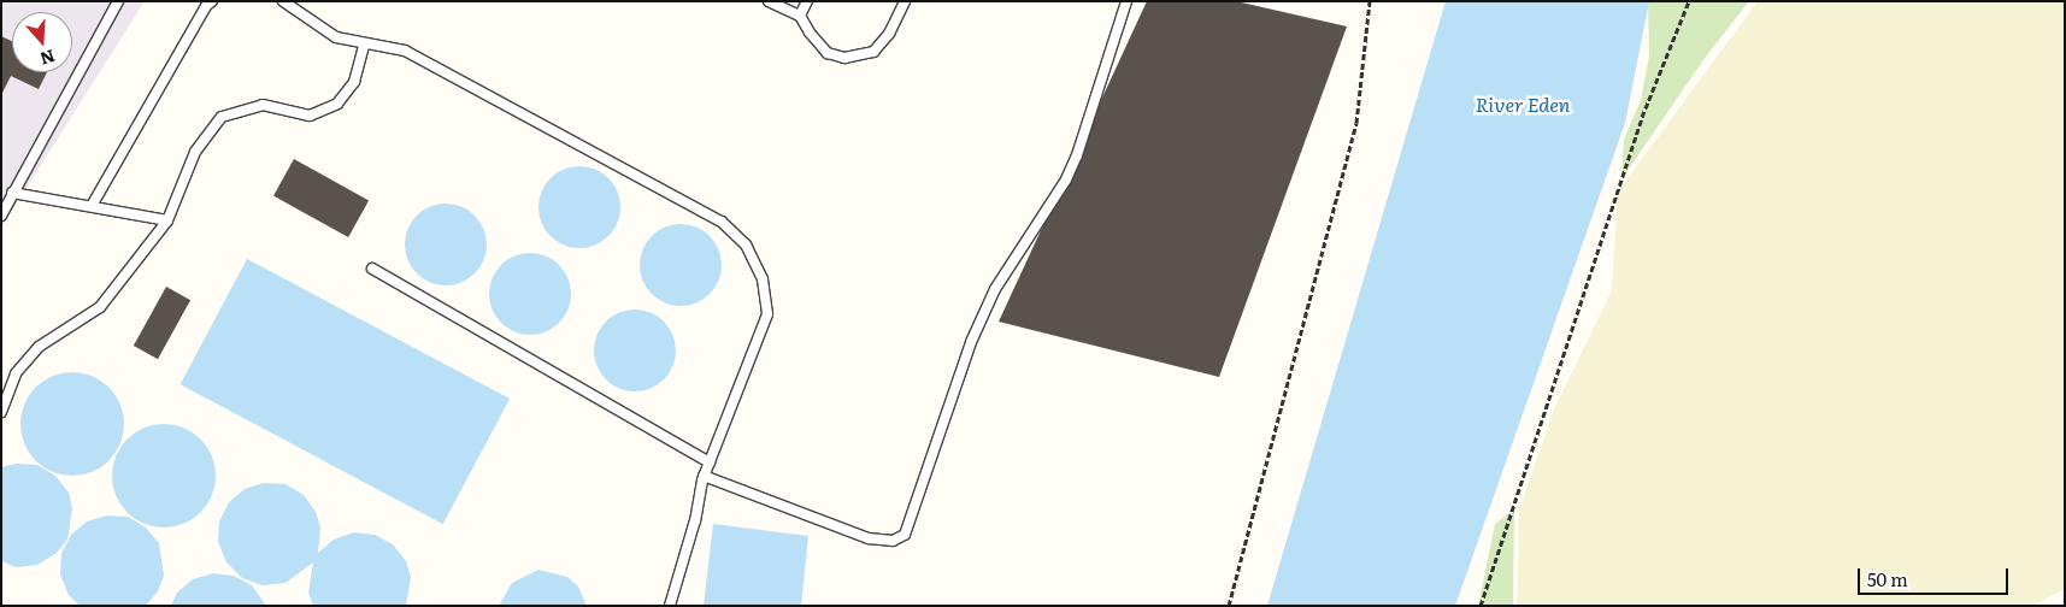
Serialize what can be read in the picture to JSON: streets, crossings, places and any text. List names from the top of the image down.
{
  "water": ["River Eden"],
  "scale_bar": "50 m",
  "north": "bottom"
}
